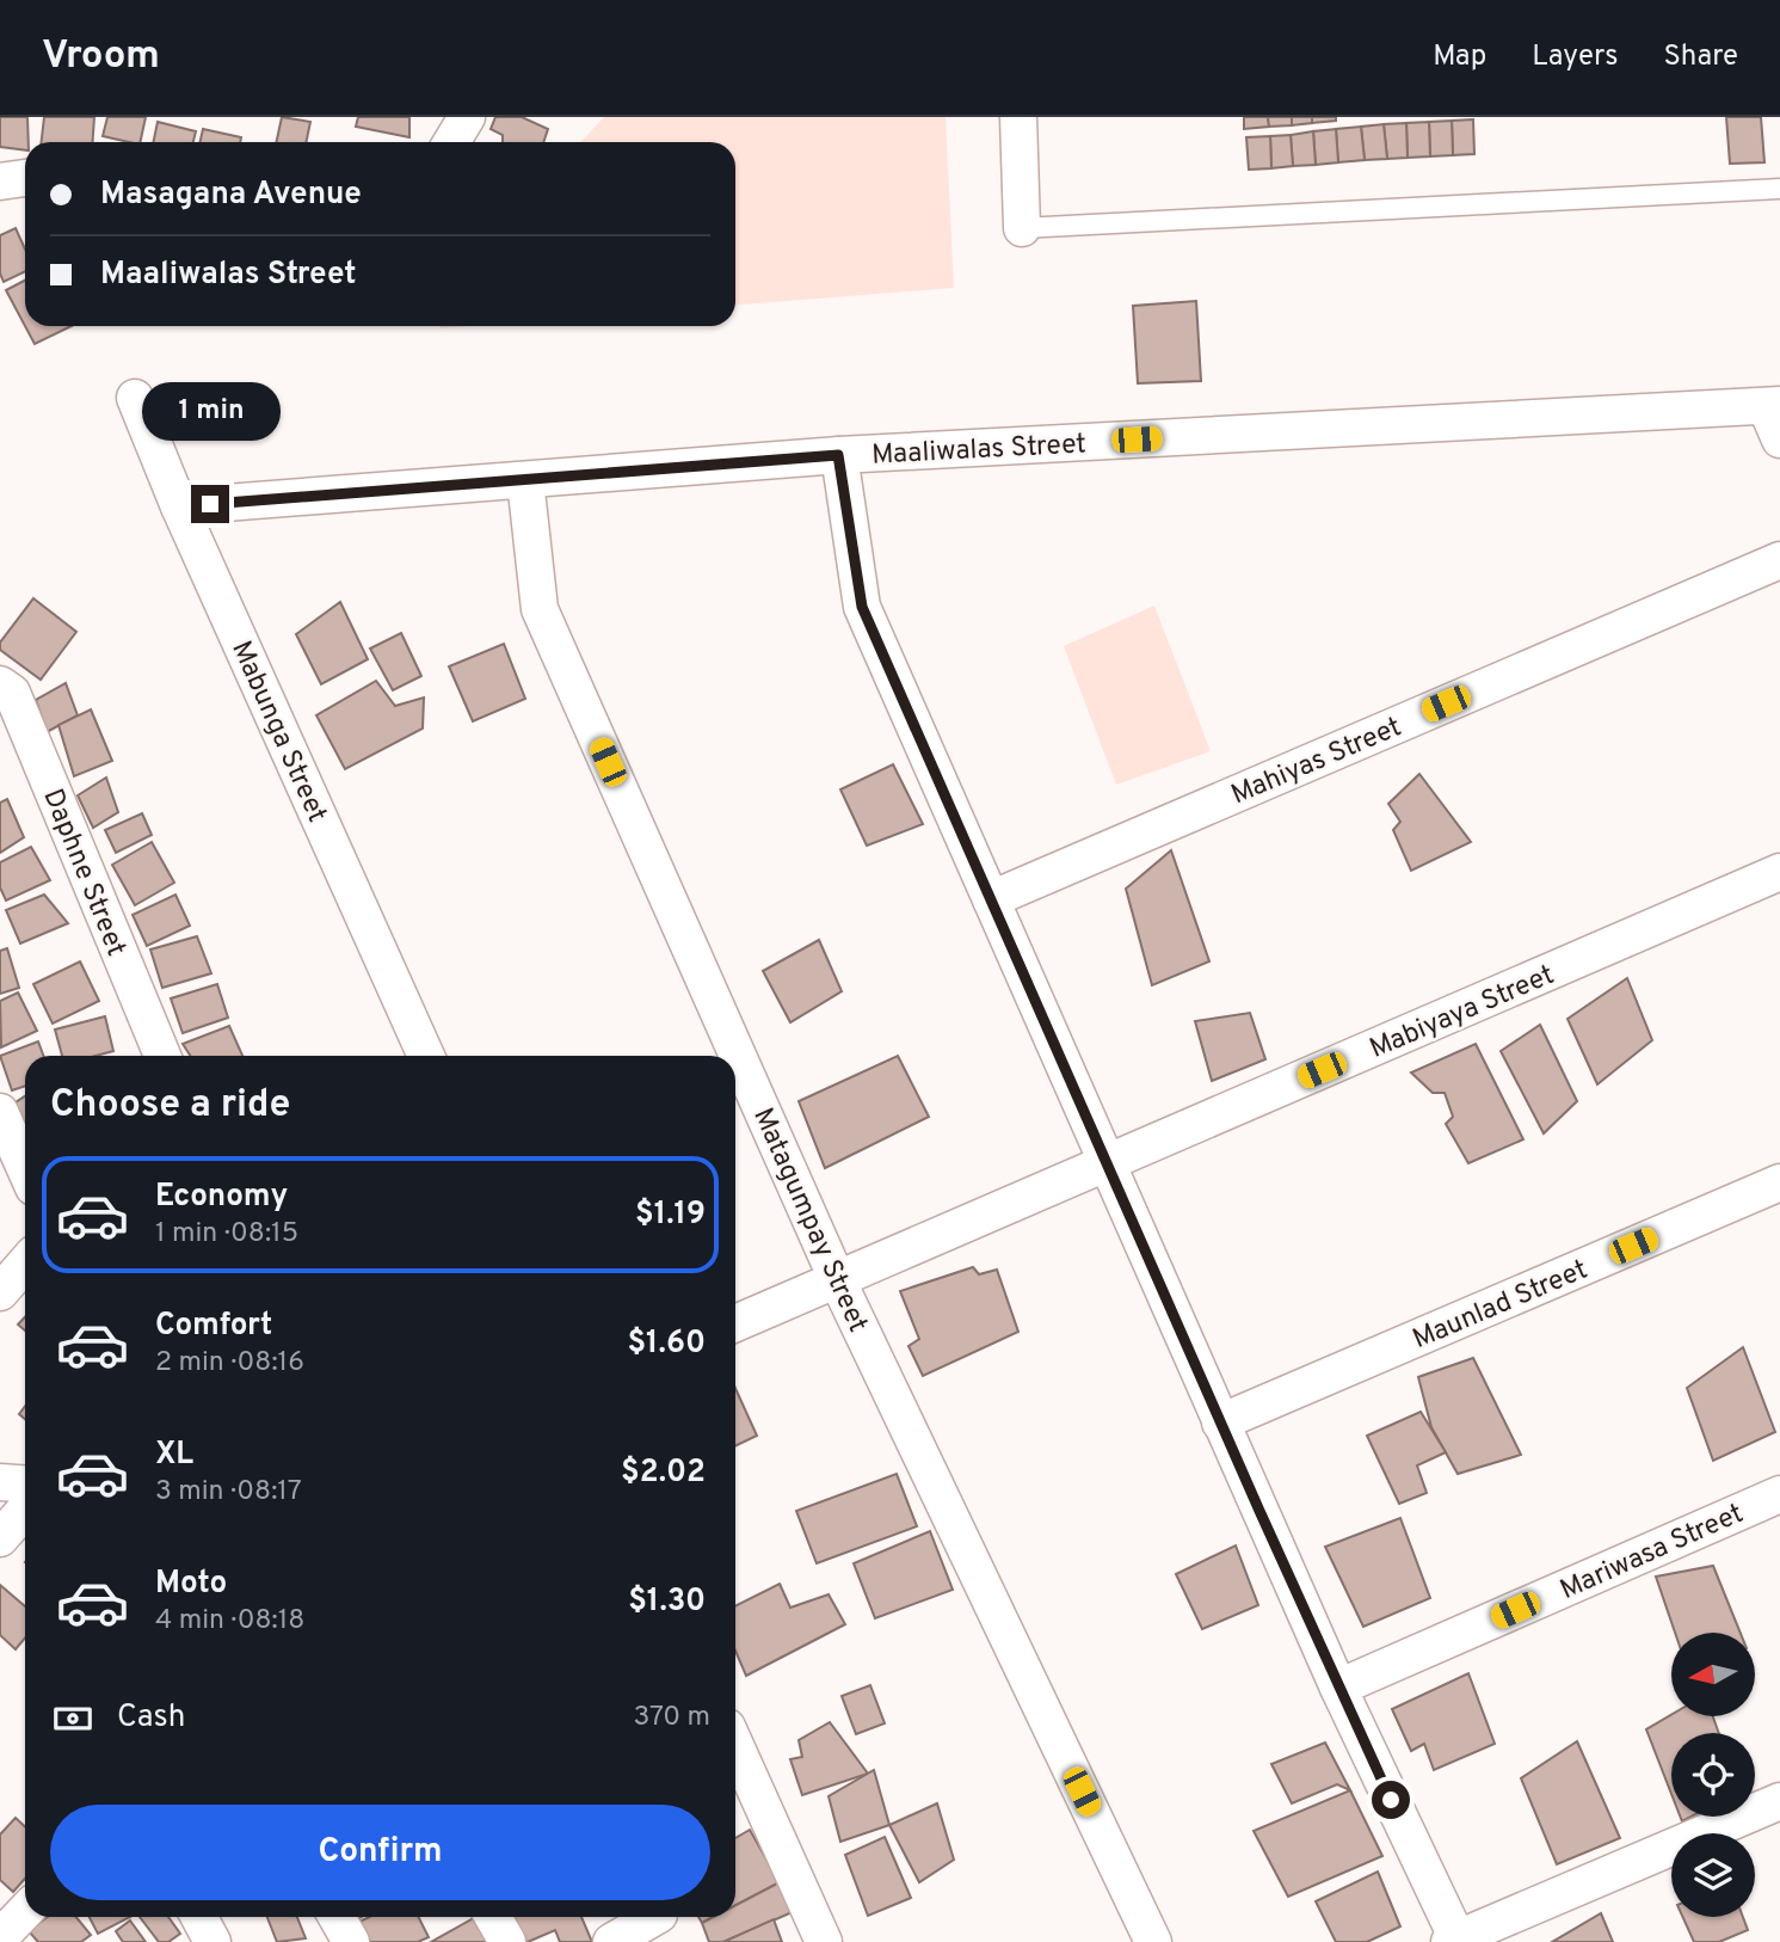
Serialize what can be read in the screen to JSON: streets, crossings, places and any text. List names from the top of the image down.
{
  "streets": {
    "street": [
      "Maaliwalas Street",
      "Mabunga Street",
      "Mahiyas Street",
      "Daphne Street",
      "Mabiyaya Street",
      "Matagumpay Street",
      "Maunlad Street",
      "Mariwasa Street"
    ]
  },
  "crossings": [
    ["Maaliwalas Street", "Mabunga Street"],
    ["Maaliwalas Street", "Matagumpay Street"],
    ["Mabiyaya Street", "Matagumpay Street"]
  ],
  "north": "left",
  "page": {
    "header": "Vroom",
    "nav": ["Map", "Layers", "Share"],
    "banner": ["Masagana Avenue", "Maaliwalas Street"],
    "bubble": "1 min",
    "heading": "Choose a ride",
    "list": [
      {
        "name": "Economy",
        "note": "1 min · 08:15",
        "value": "$1.19"
      },
      {
        "name": "Comfort",
        "note": "2 min · 08:16",
        "value": "$1.60"
      },
      {
        "name": "XL",
        "note": "3 min · 08:17",
        "value": "$2.02"
      },
      {
        "name": "Moto",
        "note": "4 min · 08:18",
        "value": "$1.30"
      }
    ],
    "pay": ["Cash", "370 m"],
    "buttons": "Confirm"
  }
}
